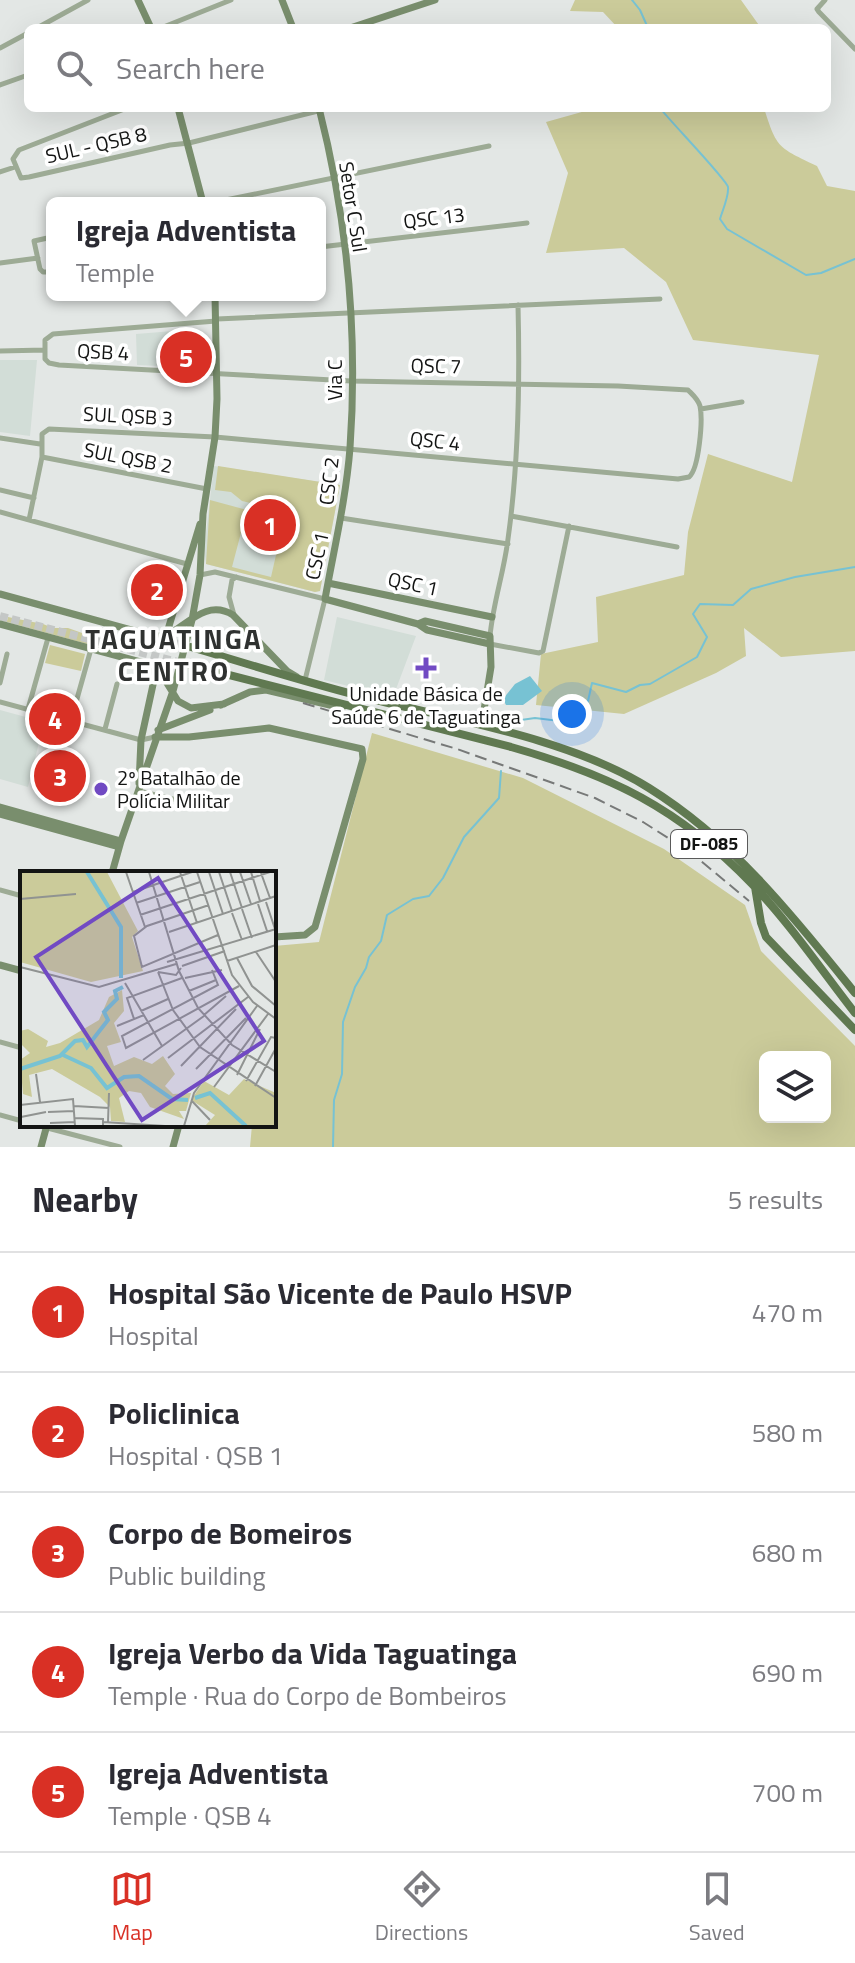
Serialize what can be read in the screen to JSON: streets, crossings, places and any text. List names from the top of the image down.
{
  "streets": {
    "main road": [
      "Setor C Sul",
      "Via C",
      "CSC 2",
      "CSC 1",
      "QSC 1",
      "DF-085"
    ],
    "street": [
      "SUL - QSB 8",
      "QSC 13",
      "QSB 4",
      "QSC 7",
      "SUL QSB 3",
      "QSC 4",
      "SUL QSB 2"
    ]
  },
  "crossings": [
    ["Setor C Sul", "QSC 13"],
    ["Setor C Sul", "Via C"],
    ["QSB 4", "QSC 7"],
    ["QSC 7", "Via C"],
    ["QSC 7", "QSC 4"],
    ["Via C", "SUL QSB 3"],
    ["Via C", "QSC 4"],
    ["Via C", "CSC 2"],
    ["SUL QSB 3", "QSC 4"],
    ["SUL QSB 3", "CSC 2"],
    ["QSC 4", "CSC 2"],
    ["CSC 2", "CSC 1"],
    ["CSC 1", "QSC 1"]
  ],
  "districts": ["TAGUATINGA CENTRO"],
  "places": {
    "health": ["Unidade Básica de Saúde 6 de Taguatinga"],
    "other": ["2º Batalhão de Polícia Militar"]
  },
  "page": {
    "search": "Search here",
    "popup": ["Igreja Adventista", "Temple"],
    "pins": [
      "5",
      "1",
      "2",
      "4",
      "3"
    ],
    "heading": ["Nearby", "5 results"],
    "list": [
      {
        "mark": "1",
        "name": "Hospital São Vicente de Paulo HSVP",
        "note": "Hospital",
        "value": "470 m"
      },
      {
        "mark": "2",
        "name": "Policlinica",
        "note": "Hospital · QSB 1",
        "value": "580 m"
      },
      {
        "mark": "3",
        "name": "Corpo de Bomeiros",
        "note": "Public building",
        "value": "680 m"
      },
      {
        "mark": "4",
        "name": "Igreja Verbo da Vida Taguatinga",
        "note": "Temple · Rua do Corpo de Bombeiros",
        "value": "690 m"
      },
      {
        "mark": "5",
        "name": "Igreja Adventista",
        "note": "Temple · QSB 4",
        "value": "700 m"
      }
    ],
    "nav": ["Map", "Directions", "Saved"]
  }
}
